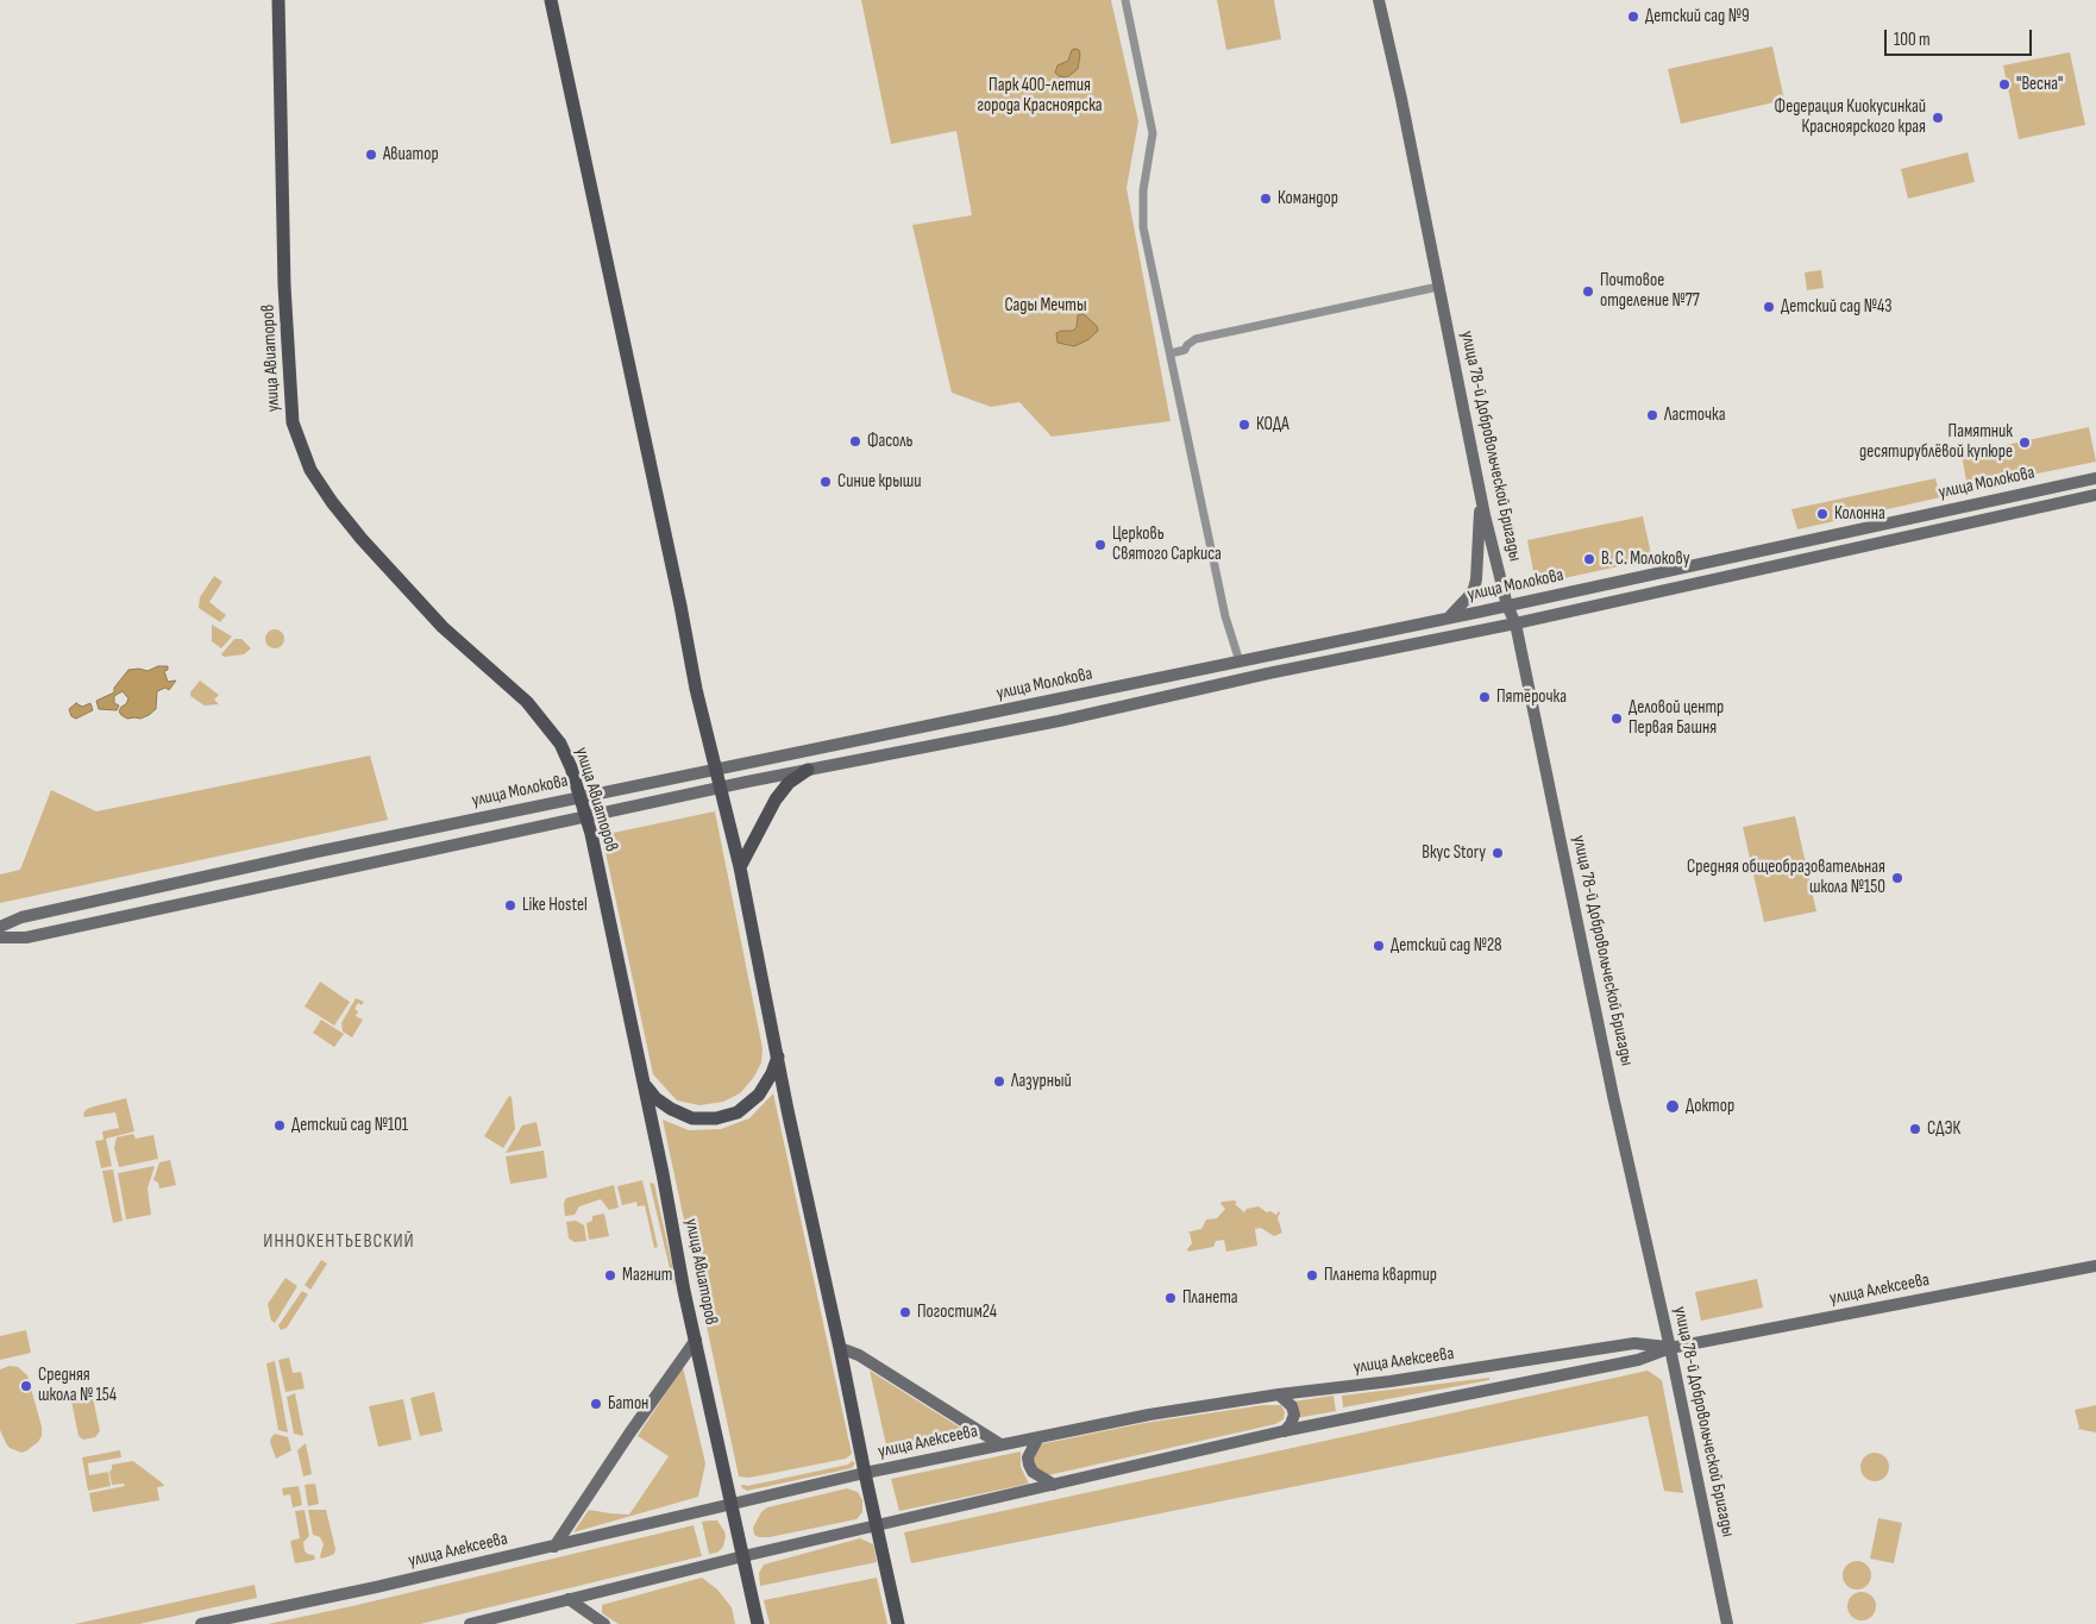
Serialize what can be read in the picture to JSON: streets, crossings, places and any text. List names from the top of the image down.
{
  "streets": {
    "main road": ["улица Авиаторов"],
    "street": ["улица 78-й Добровольческой Бригады", "улица Молокова", "улица Алексеева"]
  },
  "crossings": [
    ["улица Авиаторов", "улица Молокова"],
    ["улица Авиаторов", "улица Алексеева"],
    ["улица 78-й Добровольческой Бригады", "улица Молокова"],
    ["улица 78-й Добровольческой Бригады", "улица Алексеева"]
  ],
  "districts": ["ИННОКЕНТЬЕВСКИЙ"],
  "parks": ["Парк 400-летия города Красноярска", "Сады Мечты"],
  "places": [
    "Детский сад №9",
    "\"Весна\"",
    "Федерация Киокусинкай Красноярского края",
    "Авиатор",
    "Командор",
    "Почтовое отделение №77",
    "Детский сад №43",
    "Ласточка",
    "КОДА",
    "Фасоль",
    "Памятник десятирублёвой купюре",
    "Синие крыши",
    "Колонна",
    "Церковь Святого Саркиса",
    "В. С. Молокову",
    "Пятёрочка",
    "Деловой центр Первая Башня",
    "Вкус Story",
    "Средняя общеобразовательная школа №150",
    "Like Hostel",
    "Детский сад №28",
    "Лазурный",
    "Доктор",
    "Детский сад №101",
    "СДЭК",
    "Магнит",
    "Планета квартир",
    "Планета",
    "Погостим24",
    "Средняя школа № 154",
    "Батон"
  ],
  "scale_bar": "100 m"
}
